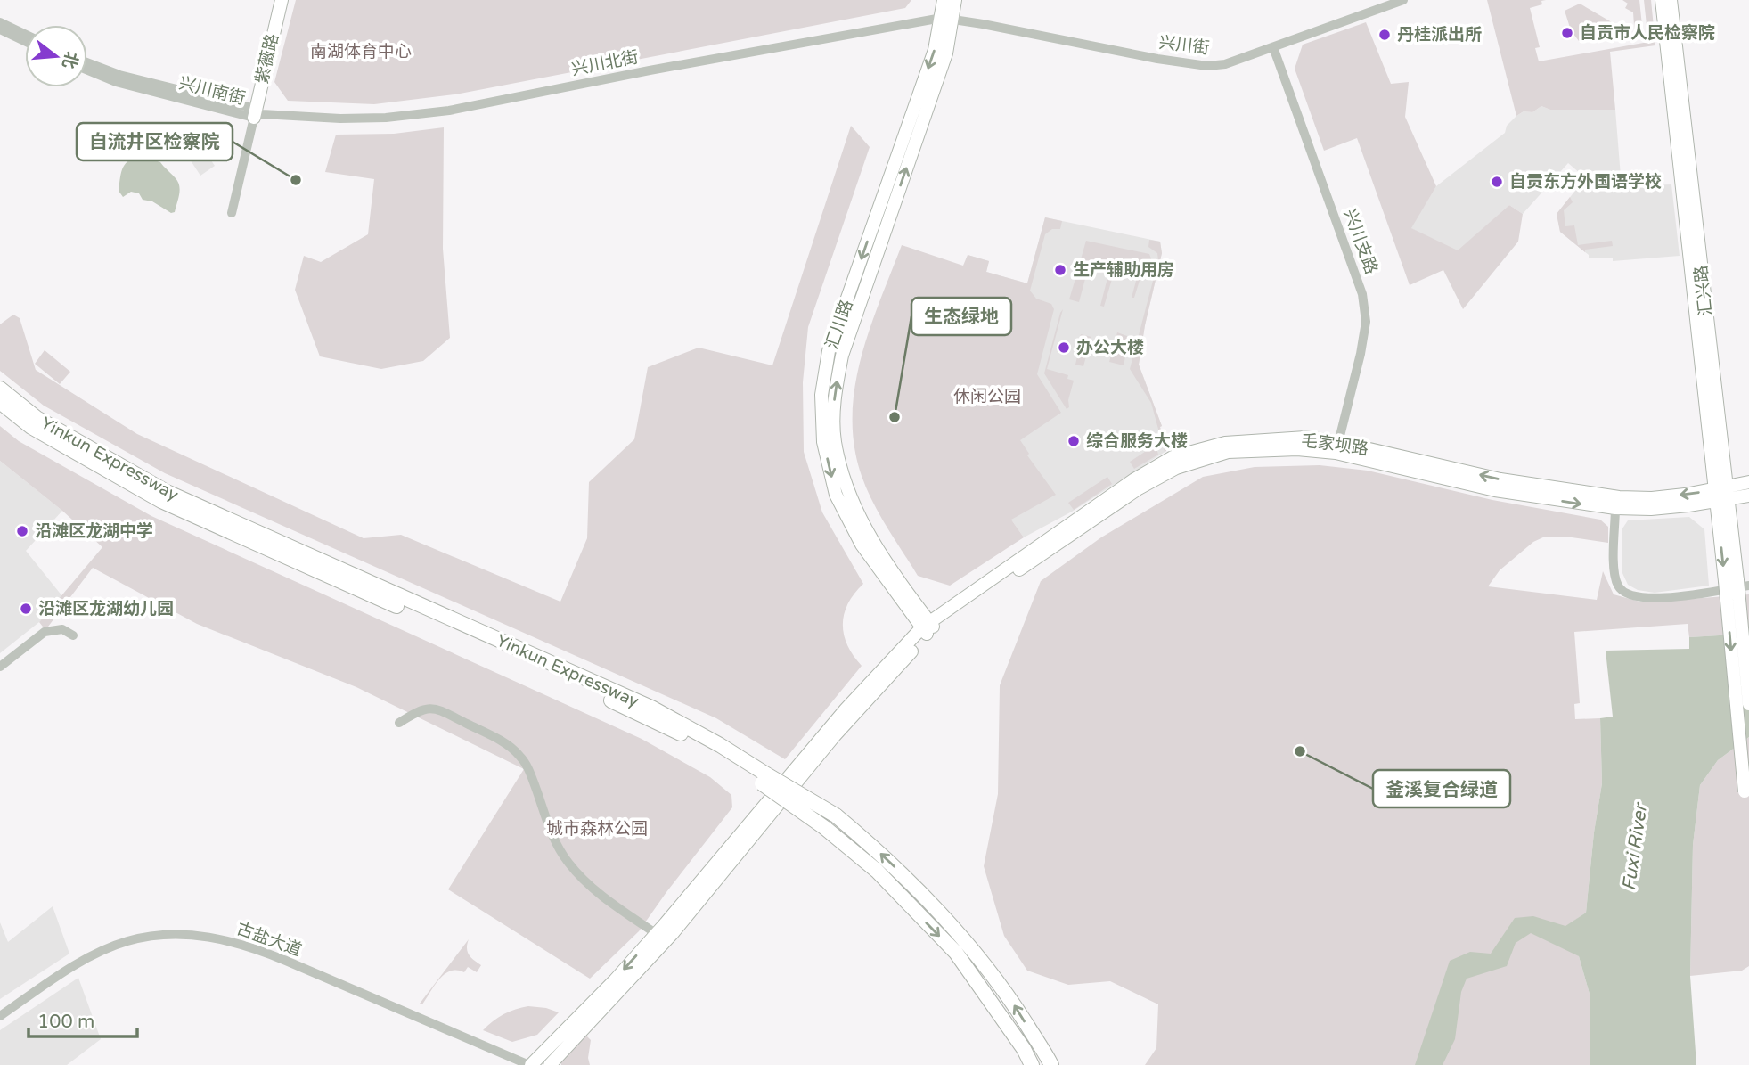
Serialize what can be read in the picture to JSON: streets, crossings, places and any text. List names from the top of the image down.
{
  "streets": {
    "highway": ["Yinkun Expressway"],
    "main road": [
      "紫薇路",
      "汇兴路",
      "汇川路",
      "毛家坝路"
    ],
    "street": [
      "兴川街",
      "兴川北街",
      "兴川南街",
      "兴川支路",
      "古盐大道"
    ]
  },
  "crossings": [
    ["兴川街", "兴川北街"],
    ["兴川街", "兴川支路"],
    ["兴川街", "汇川路"],
    ["紫薇路", "兴川北街"],
    ["紫薇路", "兴川南街"],
    ["兴川北街", "兴川南街"],
    ["兴川北街", "汇川路"],
    ["兴川支路", "毛家坝路"],
    ["汇兴路", "毛家坝路"],
    ["汇川路", "毛家坝路"]
  ],
  "water": ["Fuxi River"],
  "parks": ["南湖体育中心", "休闲公园", "城市森林公园"],
  "places": [
    "自贡市人民检察院",
    "丹桂派出所",
    "自流井区检察院",
    "自贡东方外国语学校",
    "生产辅助用房",
    "办公大楼",
    "生态绿地",
    "综合服务大楼",
    "沿滩区龙湖中学",
    "沿滩区龙湖幼儿园",
    "釜溪复合绿道"
  ],
  "scale_bar": "100 m",
  "north": "right"
}
